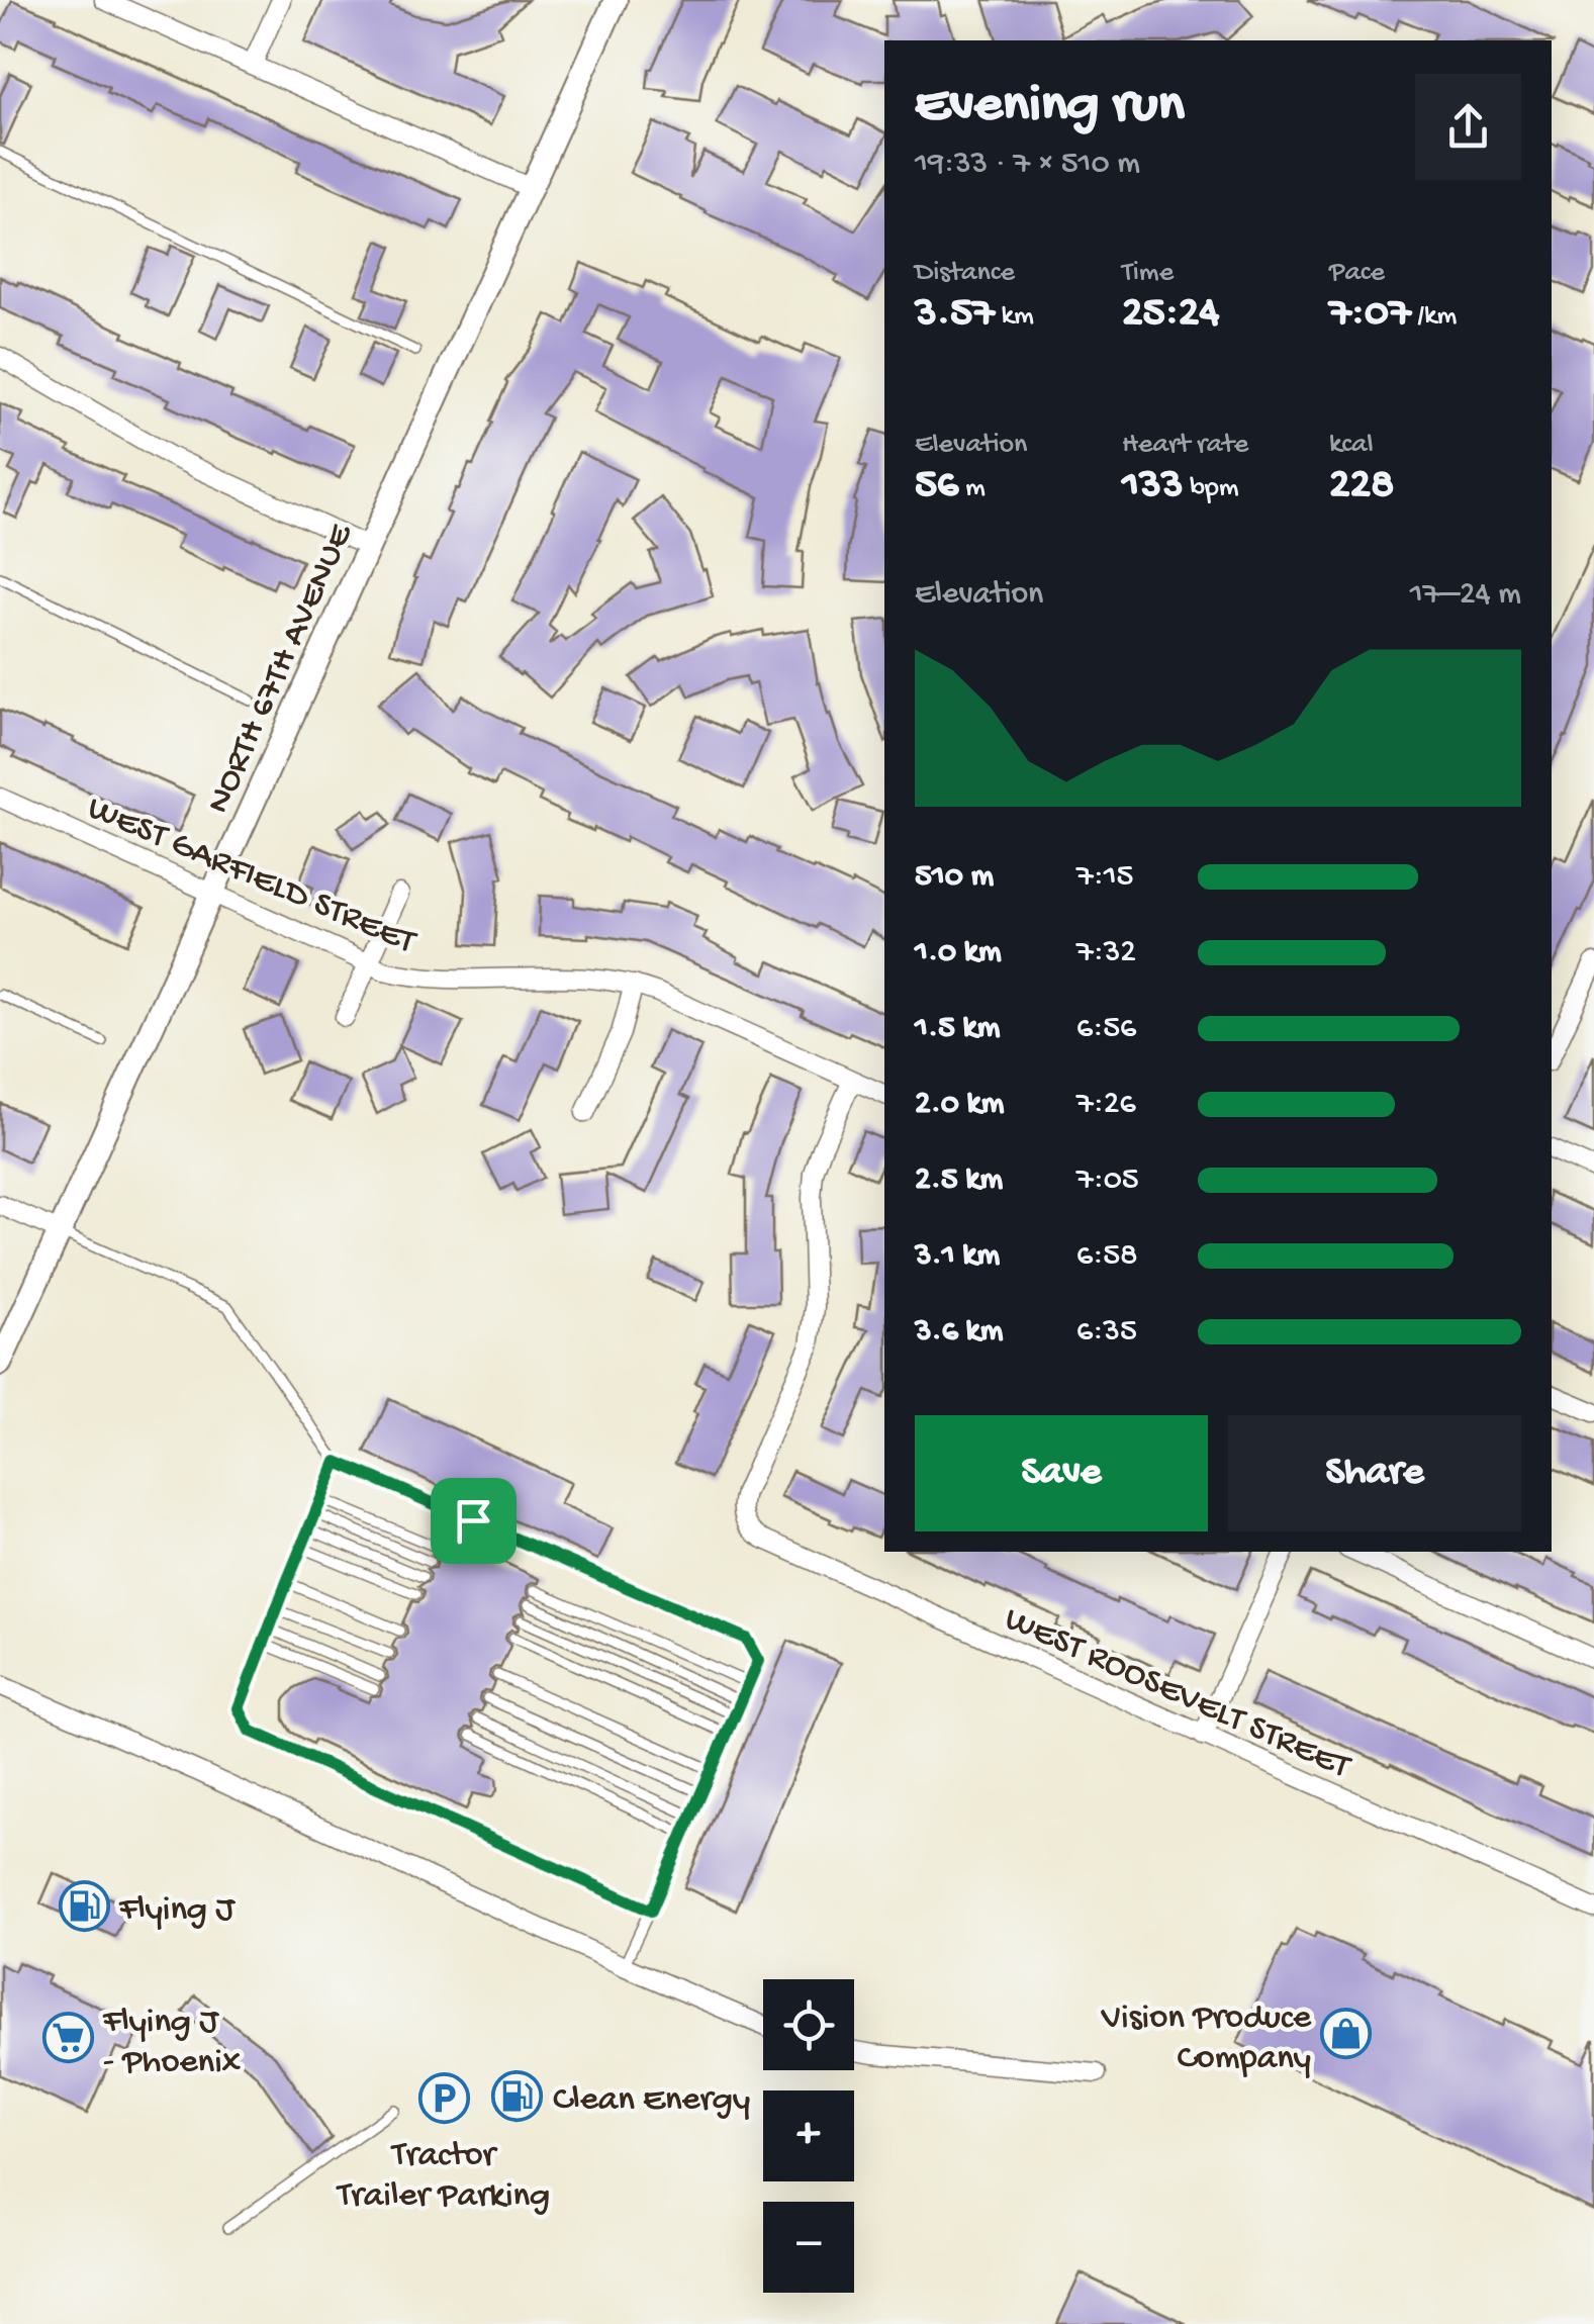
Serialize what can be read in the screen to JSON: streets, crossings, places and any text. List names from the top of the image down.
{
  "streets": {
    "main road": ["NORTH 67TH AVENUE"],
    "street": ["WEST GARFIELD STREET", "WEST ROOSEVELT STREET"]
  },
  "crossings": [
    ["NORTH 67TH AVENUE", "WEST GARFIELD STREET"],
    ["WEST GARFIELD STREET", "WEST ROOSEVELT STREET"]
  ],
  "places": {
    "fuel station": ["Flying J", "Clean Energy"],
    "shop": ["Vision Produce Company"],
    "supermarket": ["Flying J - Phoenix"],
    "parking": ["Tractor Trailer Parking"]
  },
  "page": {
    "heading": ["Evening run", "19:33 · 7 × 510 m"],
    "stats": [
      ["Distance", "3.57 km"],
      ["Time", "25:24"],
      ["Pace", "7:07 /km"],
      ["Elevation", "56 m"],
      ["Heart rate", "133 bpm"],
      ["kcal", "228"]
    ],
    "chart": ["Elevation", "17–24 m"],
    "list": [
      {
        "name": "510 m",
        "note": "7:15"
      },
      {
        "name": "1.0 km",
        "note": "7:32"
      },
      {
        "name": "1.5 km",
        "note": "6:56"
      },
      {
        "name": "2.0 km",
        "note": "7:26"
      },
      {
        "name": "2.5 km",
        "note": "7:05"
      },
      {
        "name": "3.1 km",
        "note": "6:58"
      },
      {
        "name": "3.6 km",
        "note": "6:35"
      }
    ],
    "buttons": ["Save", "Share"],
    "map_buttons": ["+", "−"]
  }
}
